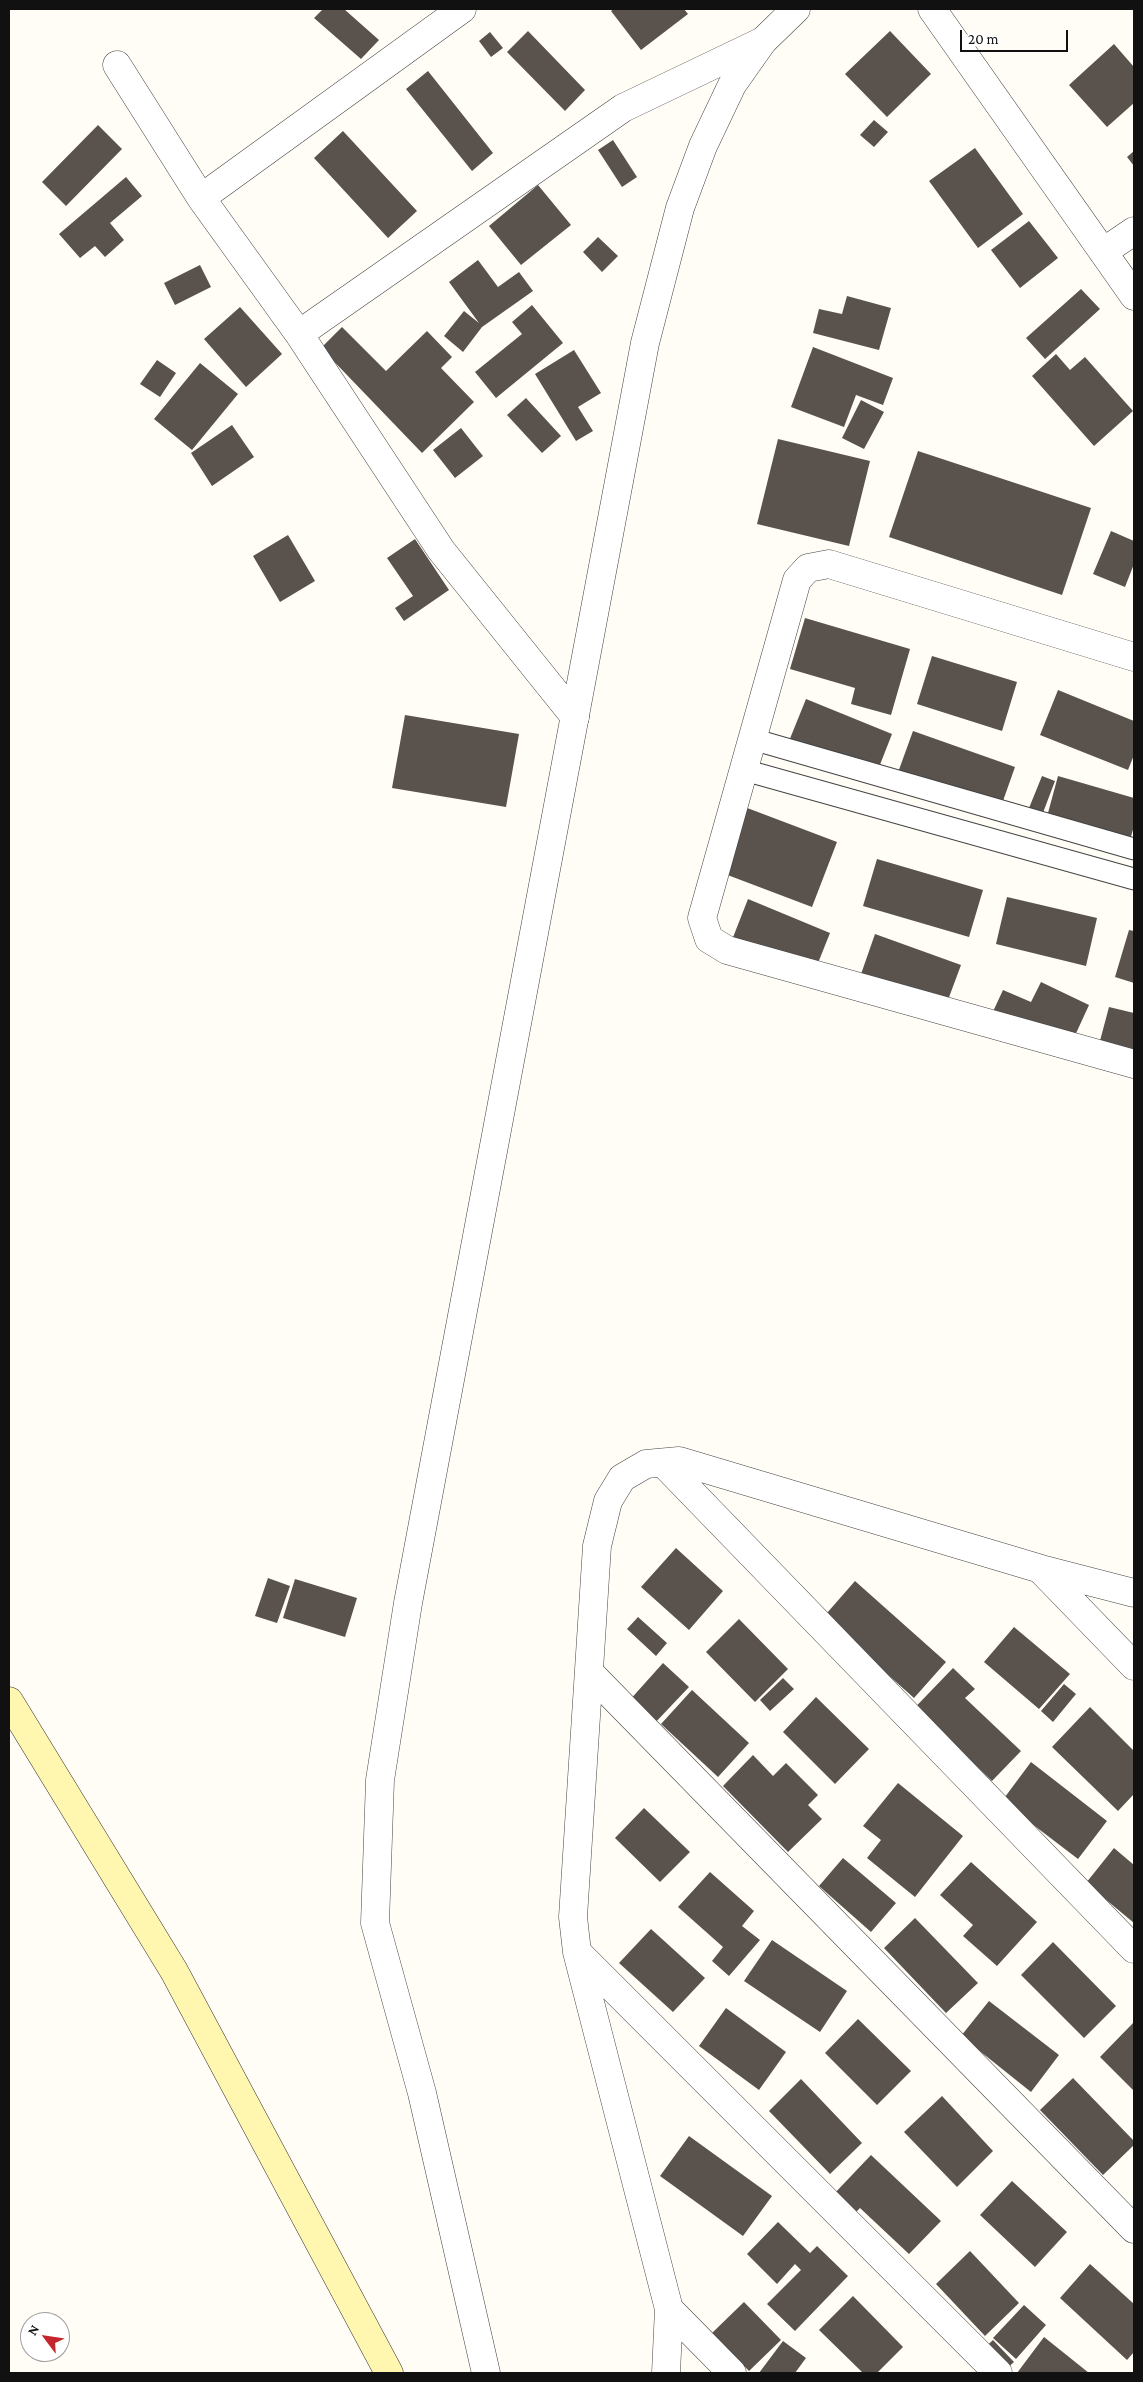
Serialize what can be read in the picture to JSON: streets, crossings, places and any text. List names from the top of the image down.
{
  "scale_bar": "20 m",
  "north": "top left"
}
